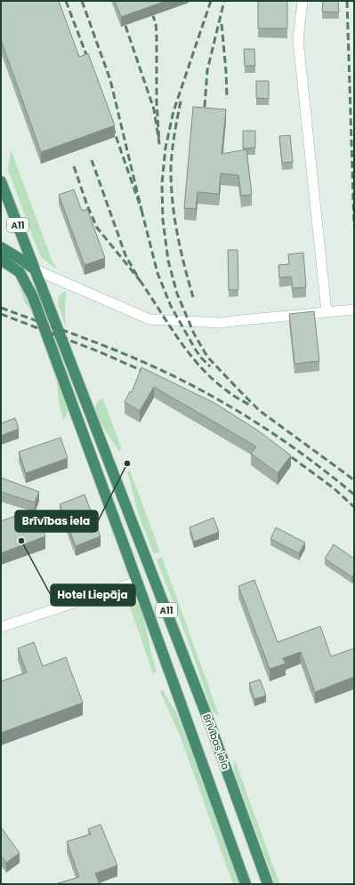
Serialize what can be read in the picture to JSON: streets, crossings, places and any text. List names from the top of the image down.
{
  "streets": {
    "highway": ["A11", "Brīvības iela"]
  },
  "places": ["Brīvības iela", "Hotel Liepāja"]
}
